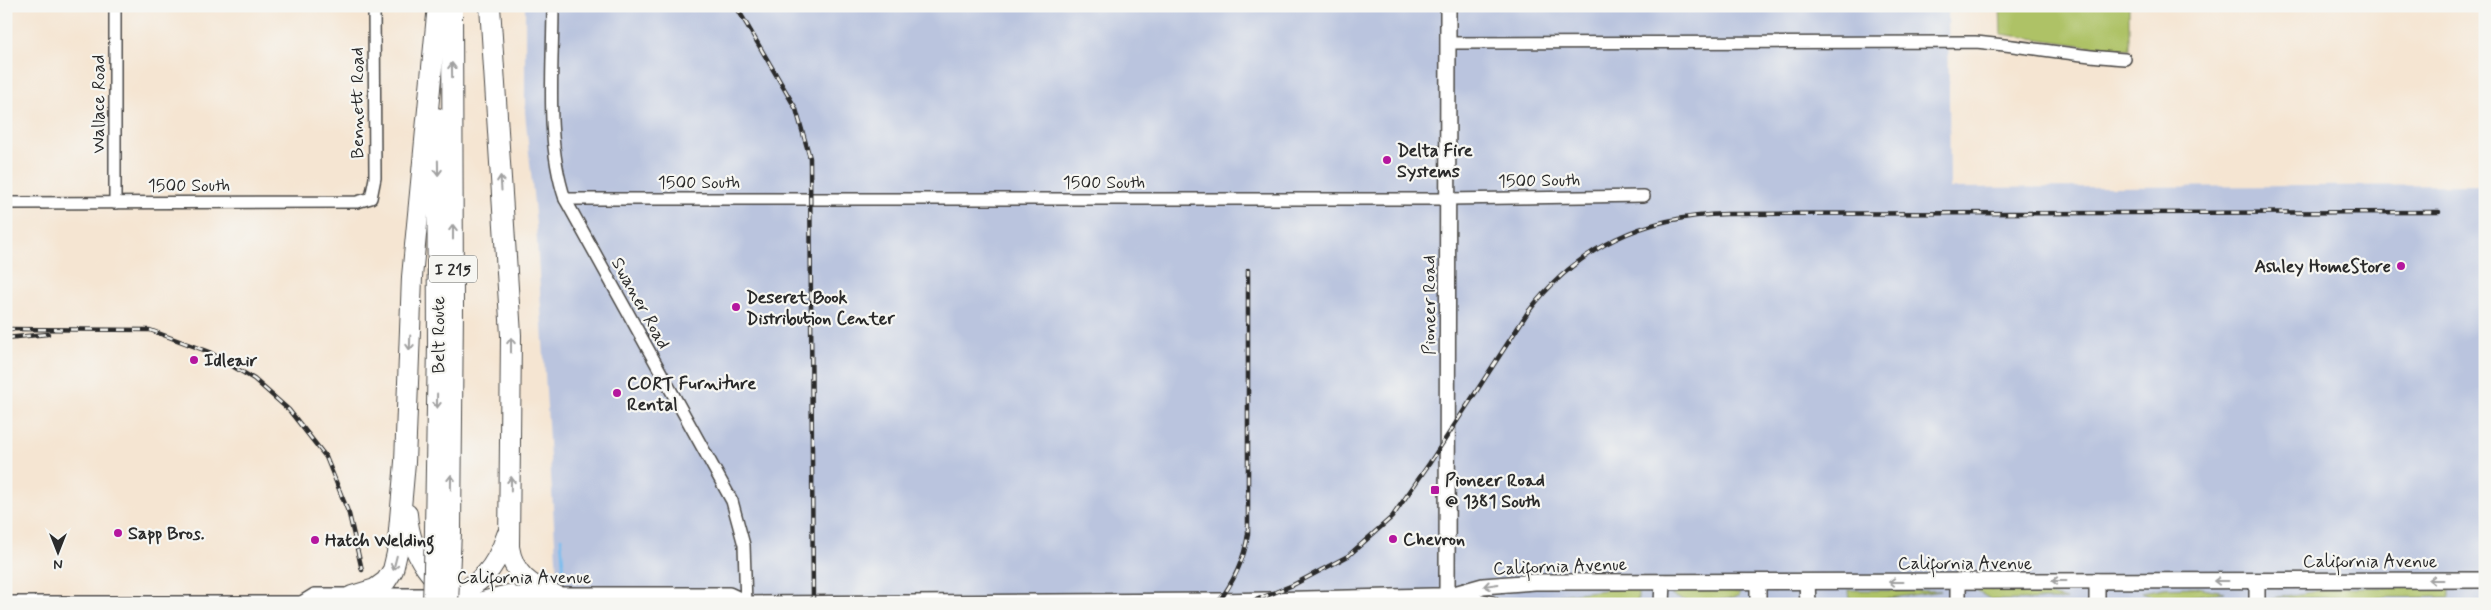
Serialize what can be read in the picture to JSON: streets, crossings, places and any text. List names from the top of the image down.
{
  "streets": {
    "highway": ["I 215", "Belt Route"],
    "main road": ["Pioneer Road", "California Avenue"],
    "street": [
      "Bennett Road",
      "Wallace Road",
      "1500 South",
      "Swaner Road"
    ]
  },
  "crossings": [
    ["Bennett Road", "1500 South"],
    ["Wallace Road", "1500 South"],
    ["1500 South", "Swaner Road"],
    ["1500 South", "Pioneer Road"],
    ["Swaner Road", "California Avenue"],
    ["Pioneer Road", "California Avenue"],
    ["Belt Route", "California Avenue"]
  ],
  "one_way": ["California Avenue"],
  "places": {
    "other": [
      "Delta Fire Systems",
      "Ashley HomeStore",
      "Deseret Book Distribution Center",
      "Idleair",
      "CORT Furniture Rental",
      "Sapp Bros.",
      "Chevron",
      "Hatch Welding"
    ],
    "transit": ["Pioneer Road @ 1381 South"]
  },
  "north": "bottom"
}
